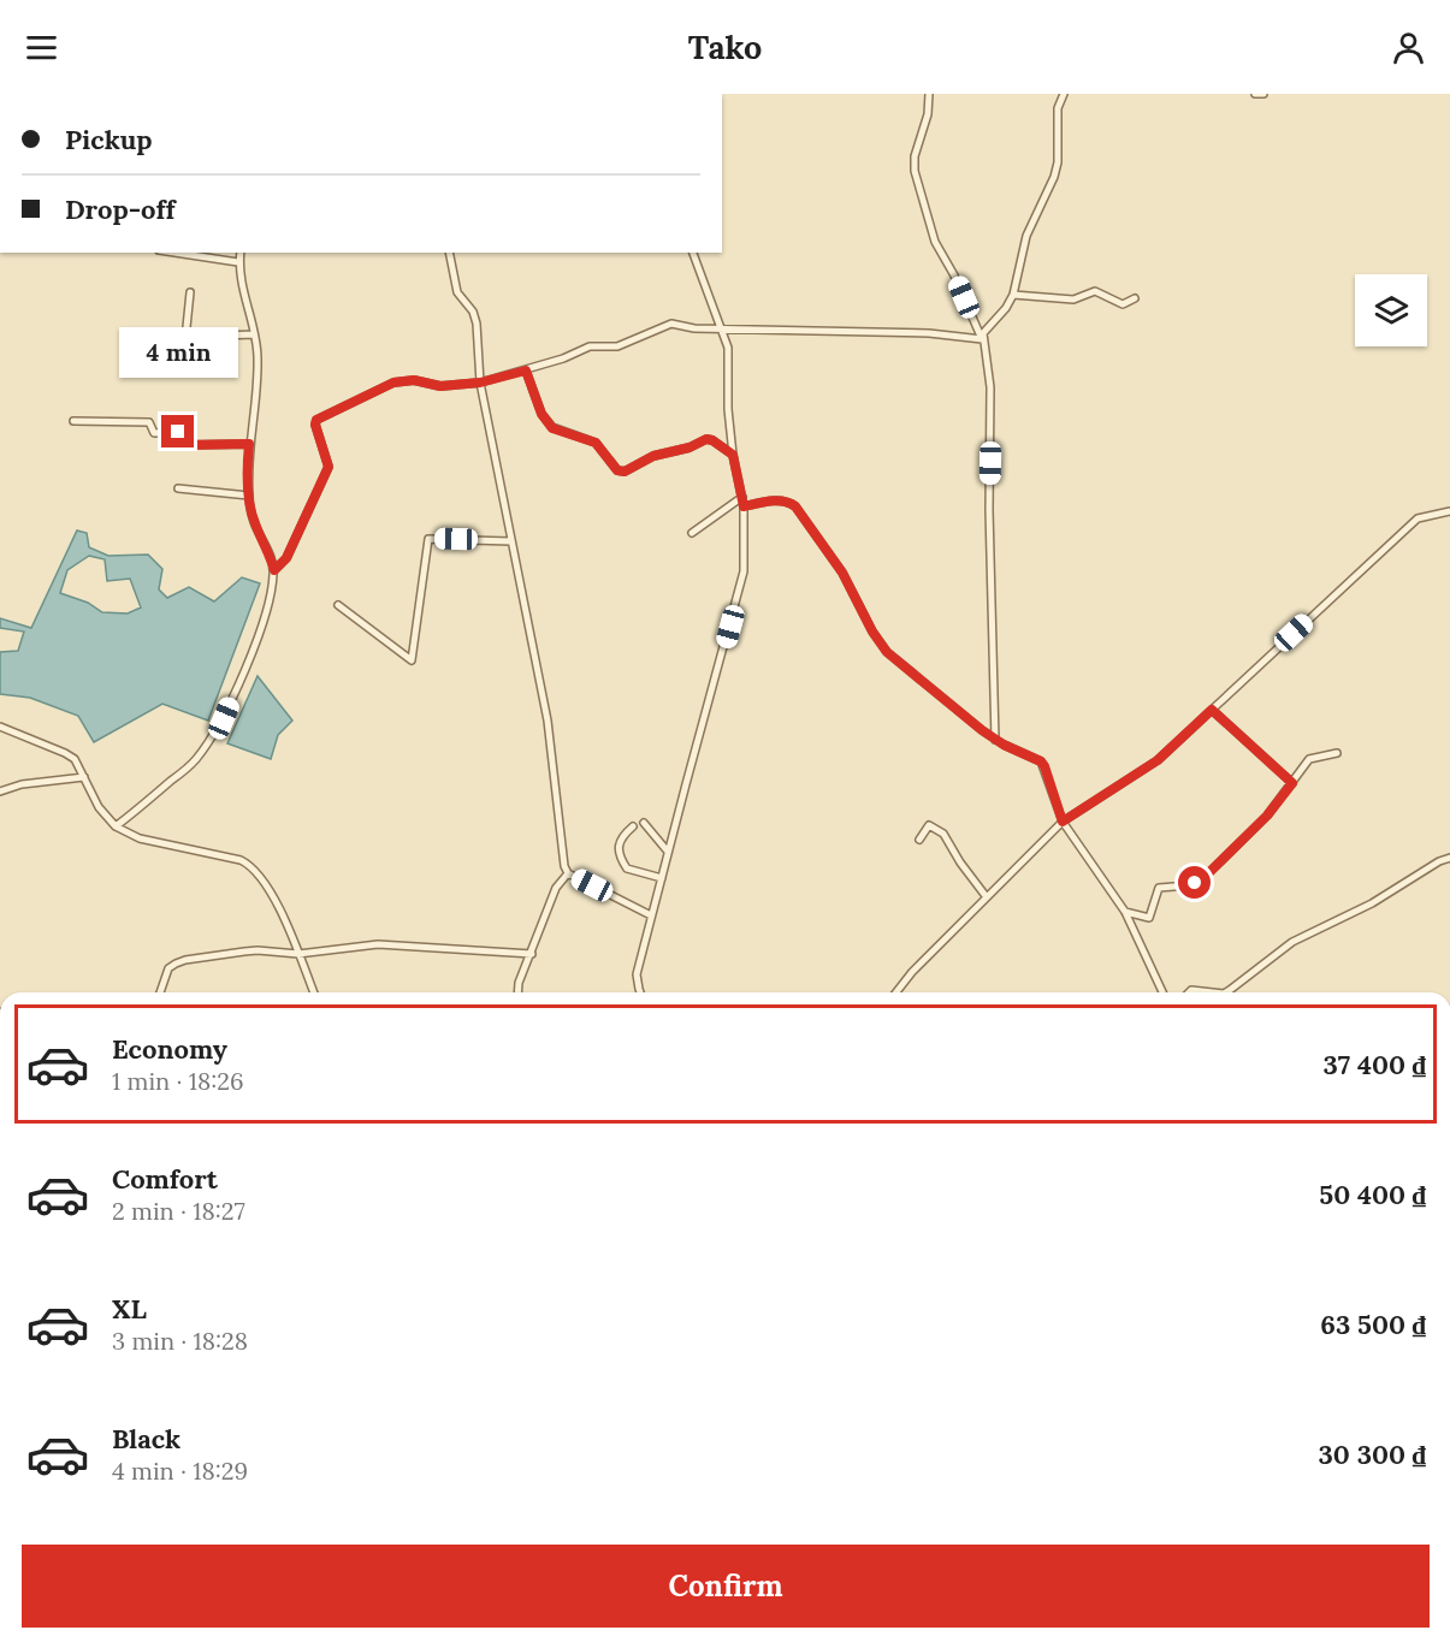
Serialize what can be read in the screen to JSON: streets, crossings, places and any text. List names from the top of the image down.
{
  "page": {
    "header": "Tako",
    "banner": ["Pickup", "Drop-off"],
    "bubble": "4 min",
    "list": [
      {
        "name": "Economy",
        "note": "1 min · 18:26",
        "value": "37 400 ₫"
      },
      {
        "name": "Comfort",
        "note": "2 min · 18:27",
        "value": "50 400 ₫"
      },
      {
        "name": "XL",
        "note": "3 min · 18:28",
        "value": "63 500 ₫"
      },
      {
        "name": "Black",
        "note": "4 min · 18:29",
        "value": "30 300 ₫"
      }
    ],
    "buttons": "Confirm"
  }
}
